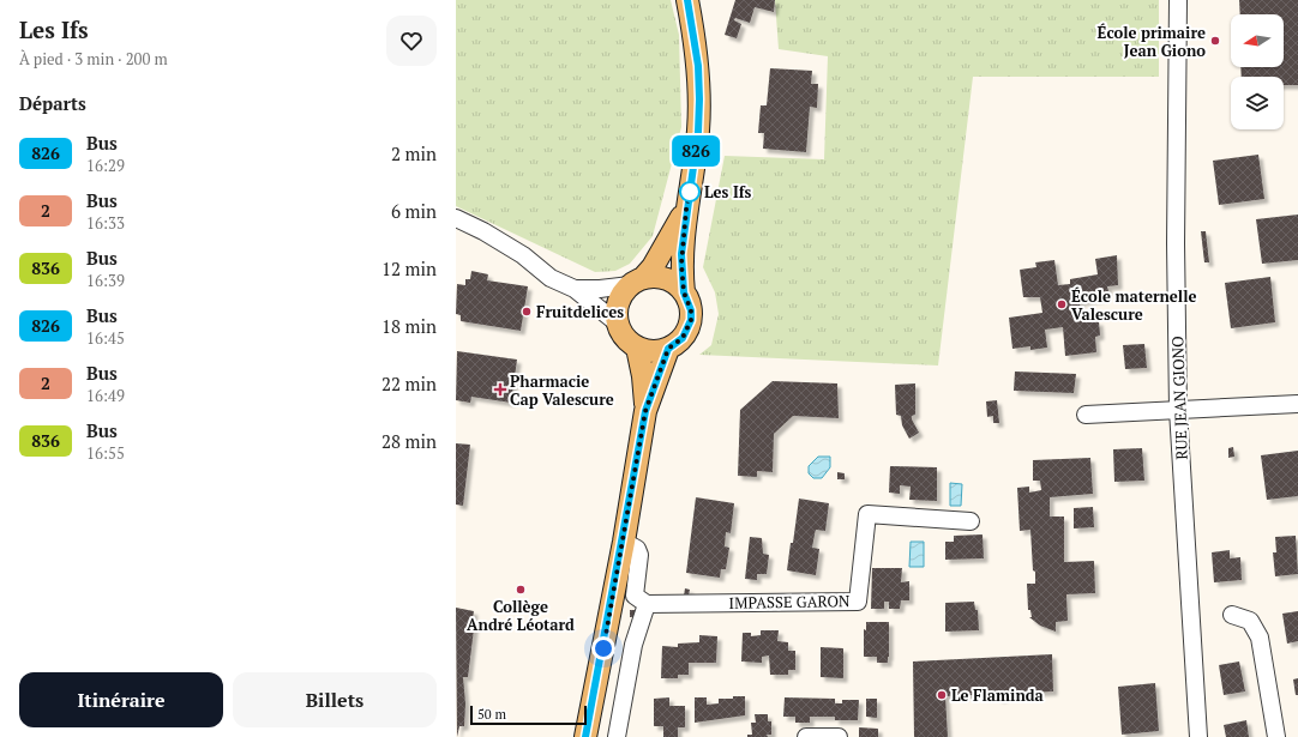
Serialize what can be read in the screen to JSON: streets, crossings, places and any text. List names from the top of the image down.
{
  "streets": {
    "street": ["RUE JEAN GIONO", "IMPASSE GARON"]
  },
  "places": {
    "other": [
      "École primaire Jean Giono",
      "Les Ifs",
      "École maternelle Valescure",
      "Fruitdelices",
      "Collège André Léotard",
      "Le Flaminda"
    ],
    "health": ["Pharmacie Cap Valescure"]
  },
  "lines": ["bus line 826"],
  "scale_bar": "50 m",
  "north": "left",
  "page": {
    "heading": [
      ["Les Ifs", "À pied · 3 min · 200 m"],
      "Départs"
    ],
    "on_map": "826",
    "list": [
      {
        "mark": "826",
        "name": "Bus",
        "note": "16:29",
        "value": "2 min"
      },
      {
        "mark": "2",
        "name": "Bus",
        "note": "16:33",
        "value": "6 min"
      },
      {
        "mark": "836",
        "name": "Bus",
        "note": "16:39",
        "value": "12 min"
      },
      {
        "mark": "826",
        "name": "Bus",
        "note": "16:45",
        "value": "18 min"
      },
      {
        "mark": "2",
        "name": "Bus",
        "note": "16:49",
        "value": "22 min"
      },
      {
        "mark": "836",
        "name": "Bus",
        "note": "16:55",
        "value": "28 min"
      }
    ],
    "buttons": ["Itinéraire", "Billets"],
    "scale": "50 m"
  }
}
